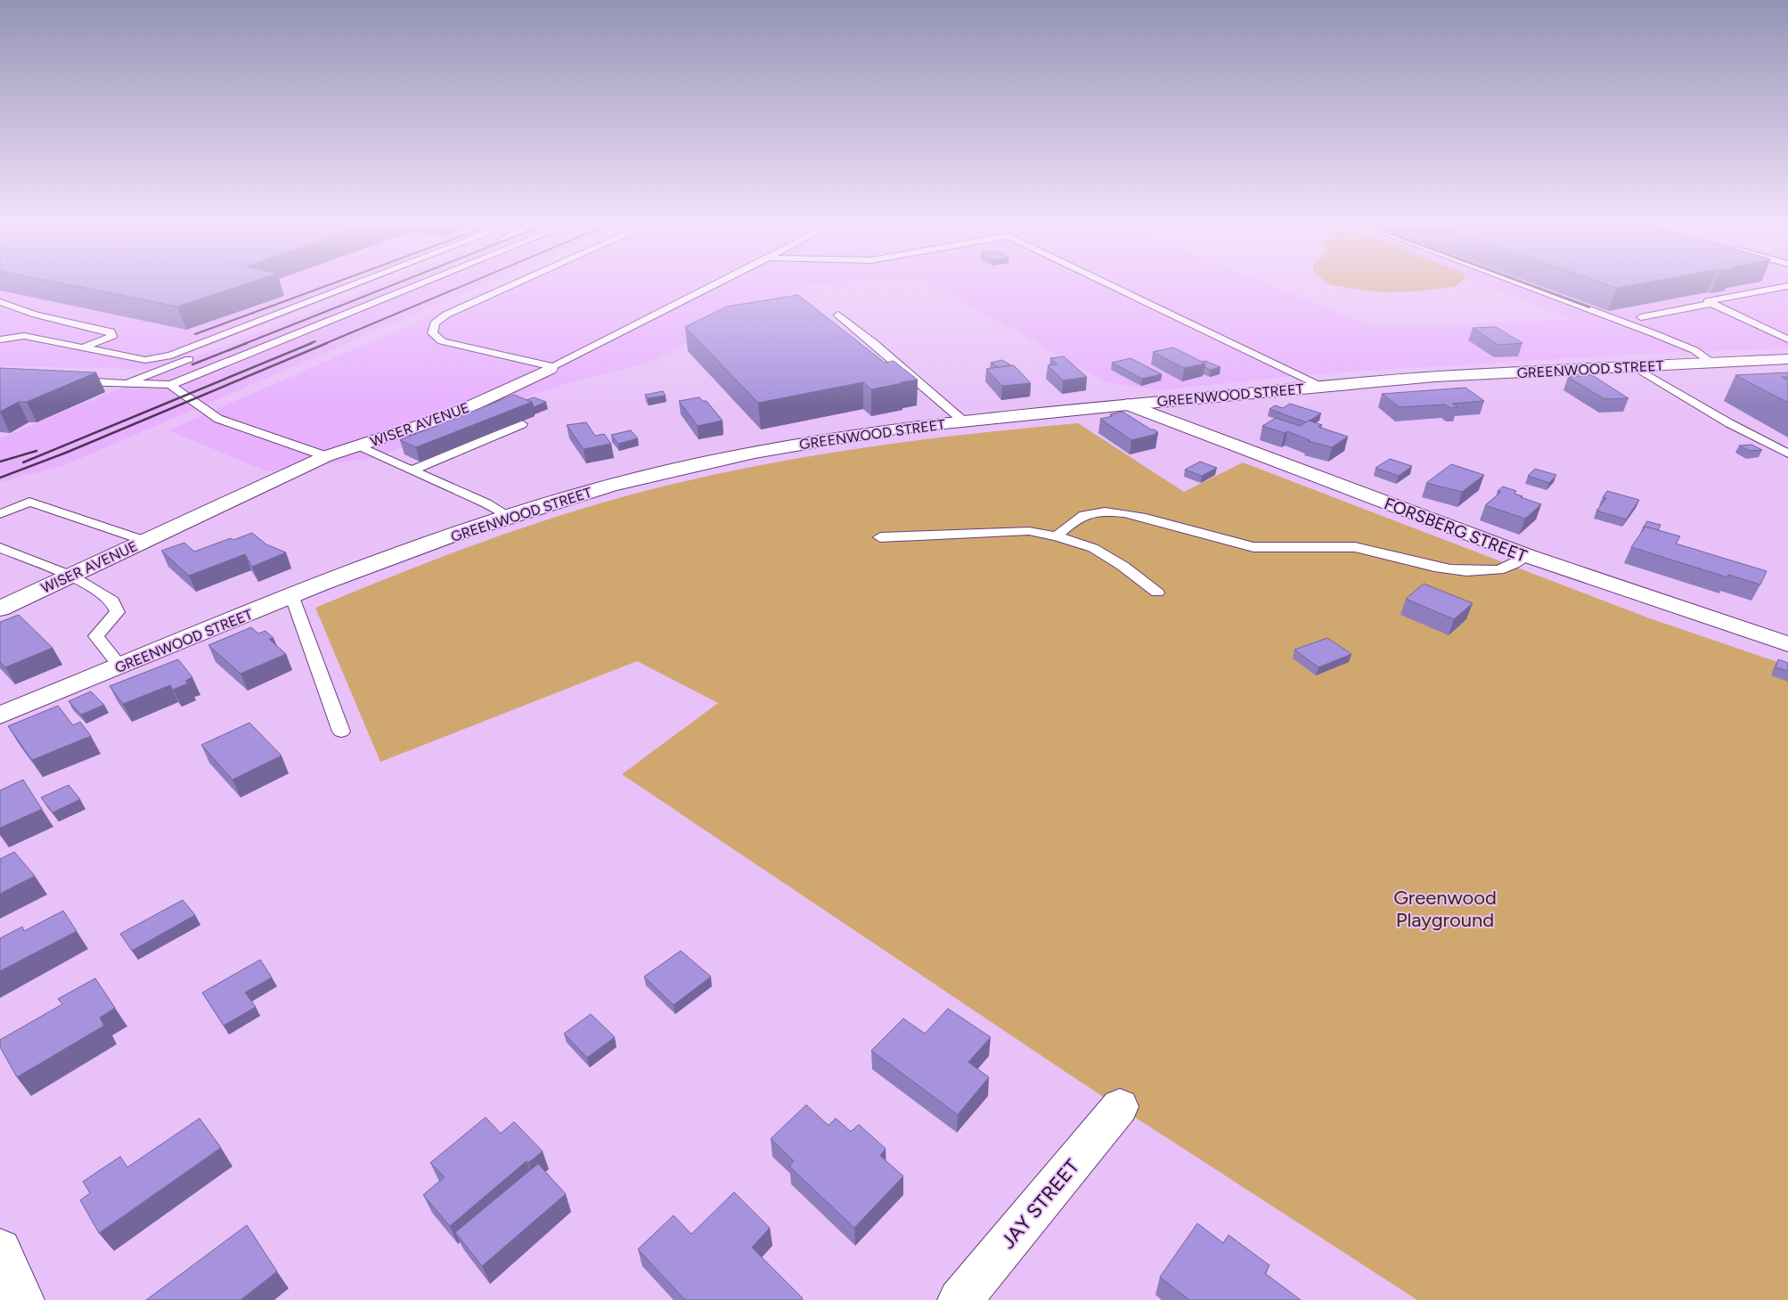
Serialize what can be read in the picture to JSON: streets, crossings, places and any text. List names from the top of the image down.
{
  "streets": {
    "main road": [
      "GREENWOOD STREET",
      "WISER AVENUE",
      "FORSBERG STREET",
      "JAY STREET"
    ]
  },
  "crossings": [
    ["GREENWOOD STREET", "FORSBERG STREET"]
  ],
  "parks": ["Greenwood Playground"]
}
